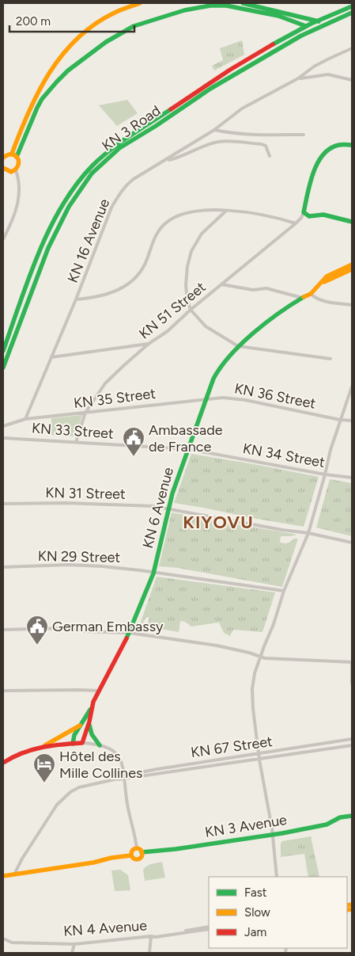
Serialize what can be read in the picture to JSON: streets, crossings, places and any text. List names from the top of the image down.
{
  "streets": {
    "main road": ["KN 3 Road", "KN 6 Avenue", "KN 3 Avenue"],
    "street": [
      "KN 16 Avenue",
      "KN 51 Street",
      "KN 36 Street",
      "KN 35 Street",
      "KN 33 Street",
      "KN 34 Street",
      "KN 31 Street",
      "KN 29 Street",
      "KN 67 Street",
      "KN 4 Avenue"
    ]
  },
  "crossings": [
    ["KN 16 Avenue", "KN 35 Street"],
    ["KN 51 Street", "KN 35 Street"],
    ["KN 51 Street", "KN 33 Street"],
    ["KN 36 Street", "KN 35 Street"],
    ["KN 36 Street", "KN 6 Avenue"],
    ["KN 35 Street", "KN 6 Avenue"],
    ["KN 33 Street", "KN 34 Street"],
    ["KN 33 Street", "KN 6 Avenue"],
    ["KN 34 Street", "KN 6 Avenue"],
    ["KN 31 Street", "KN 6 Avenue"],
    ["KN 6 Avenue", "KN 29 Street"]
  ],
  "districts": ["KIYOVU"],
  "places": {
    "public building": ["Ambassade de France", "German Embassy"],
    "hotel": ["Hôtel des Mille Collines"]
  },
  "legend": ["Fast", "Slow", "Jam"],
  "scale_bar": "200 m"
}
